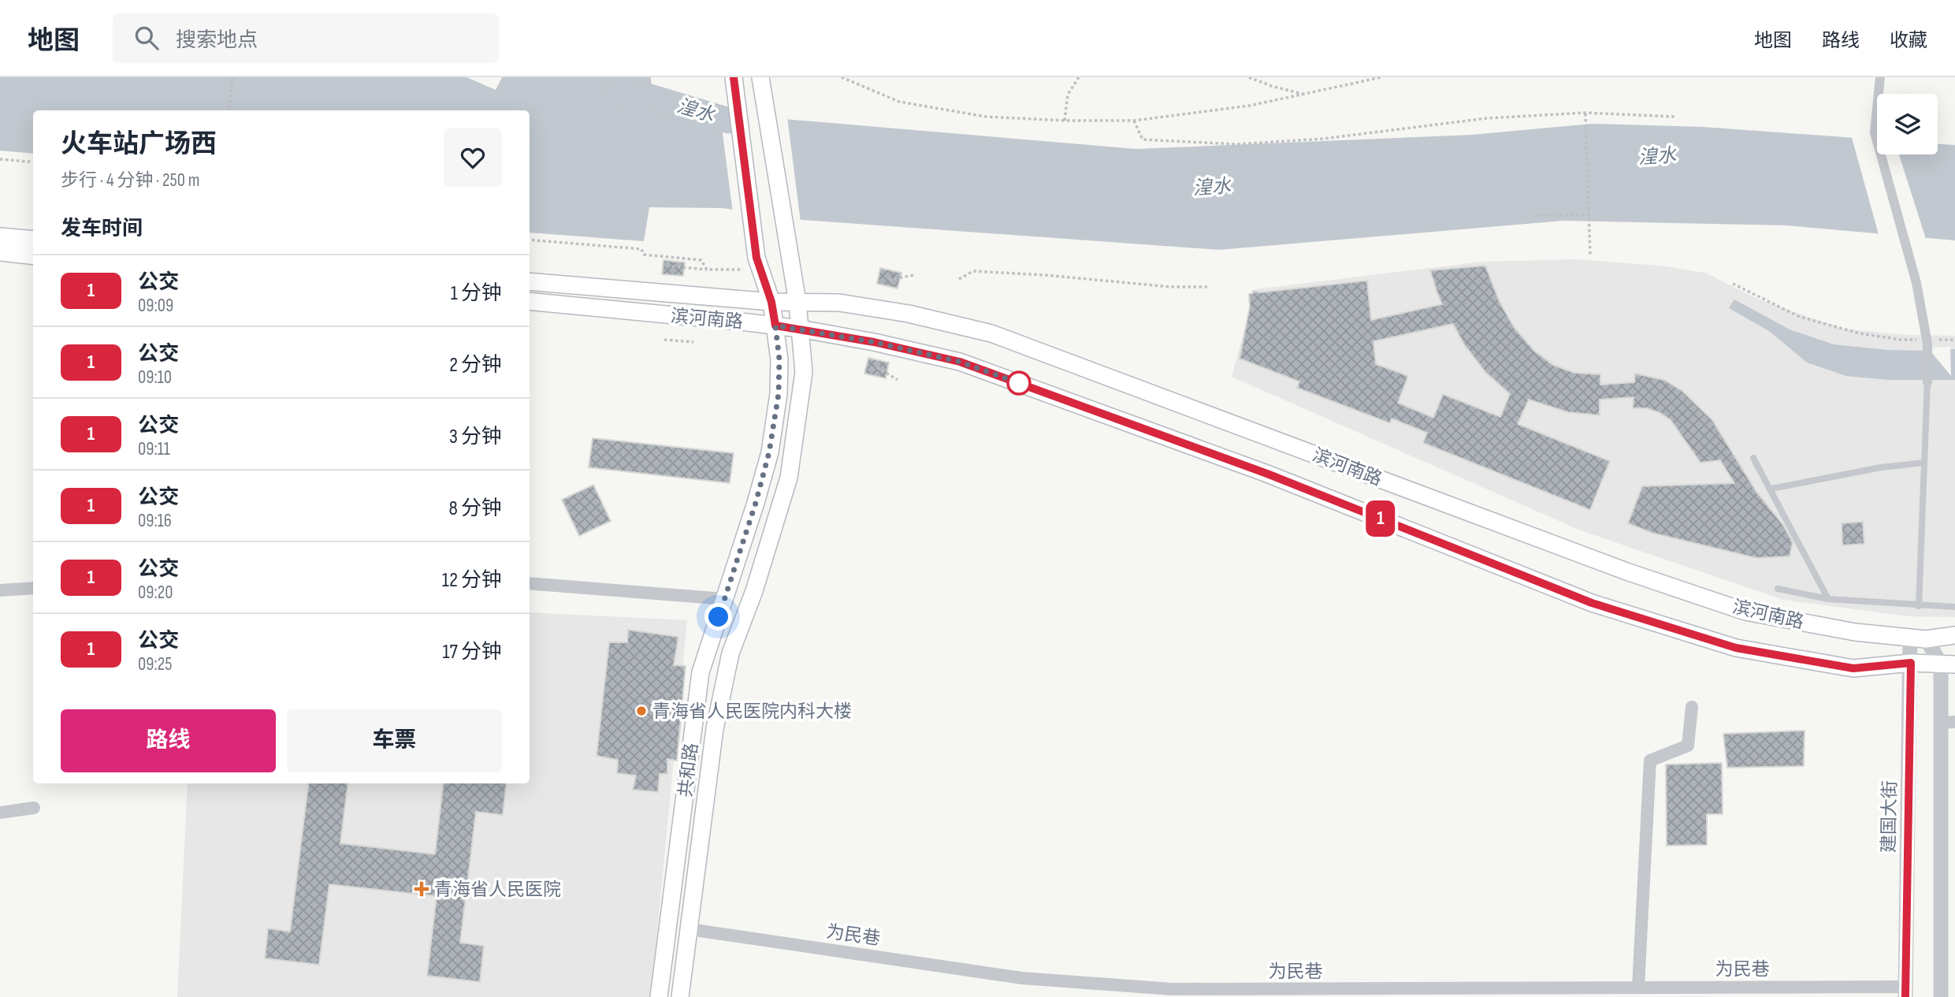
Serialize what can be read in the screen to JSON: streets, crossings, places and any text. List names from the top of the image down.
{
  "streets": {
    "main road": ["滨河南路", "共和路"],
    "street": ["建国大街", "为民巷"]
  },
  "crossings": [
    ["滨河南路", "共和路"],
    ["滨河南路", "建国大街"],
    ["共和路", "为民巷"],
    ["建国大街", "为民巷"]
  ],
  "water": ["湟水"],
  "places": {
    "other": ["青海省人民医院内科大楼"],
    "health": ["青海省人民医院"]
  },
  "lines": ["bus line 1"],
  "page": {
    "header": "地图",
    "search": "搜索地点",
    "nav": ["地图", "路线", "收藏"],
    "on_map": "1",
    "heading": [
      ["火车站广场西", "步行 · 4 分钟 · 250 m"],
      "发车时间"
    ],
    "list": [
      {
        "mark": "1",
        "name": "公交",
        "note": "09:09",
        "value": "1 分钟"
      },
      {
        "mark": "1",
        "name": "公交",
        "note": "09:10",
        "value": "2 分钟"
      },
      {
        "mark": "1",
        "name": "公交",
        "note": "09:11",
        "value": "3 分钟"
      },
      {
        "mark": "1",
        "name": "公交",
        "note": "09:16",
        "value": "8 分钟"
      },
      {
        "mark": "1",
        "name": "公交",
        "note": "09:20",
        "value": "12 分钟"
      },
      {
        "mark": "1",
        "name": "公交",
        "note": "09:25",
        "value": "17 分钟"
      }
    ],
    "buttons": ["路线", "车票"]
  }
}
